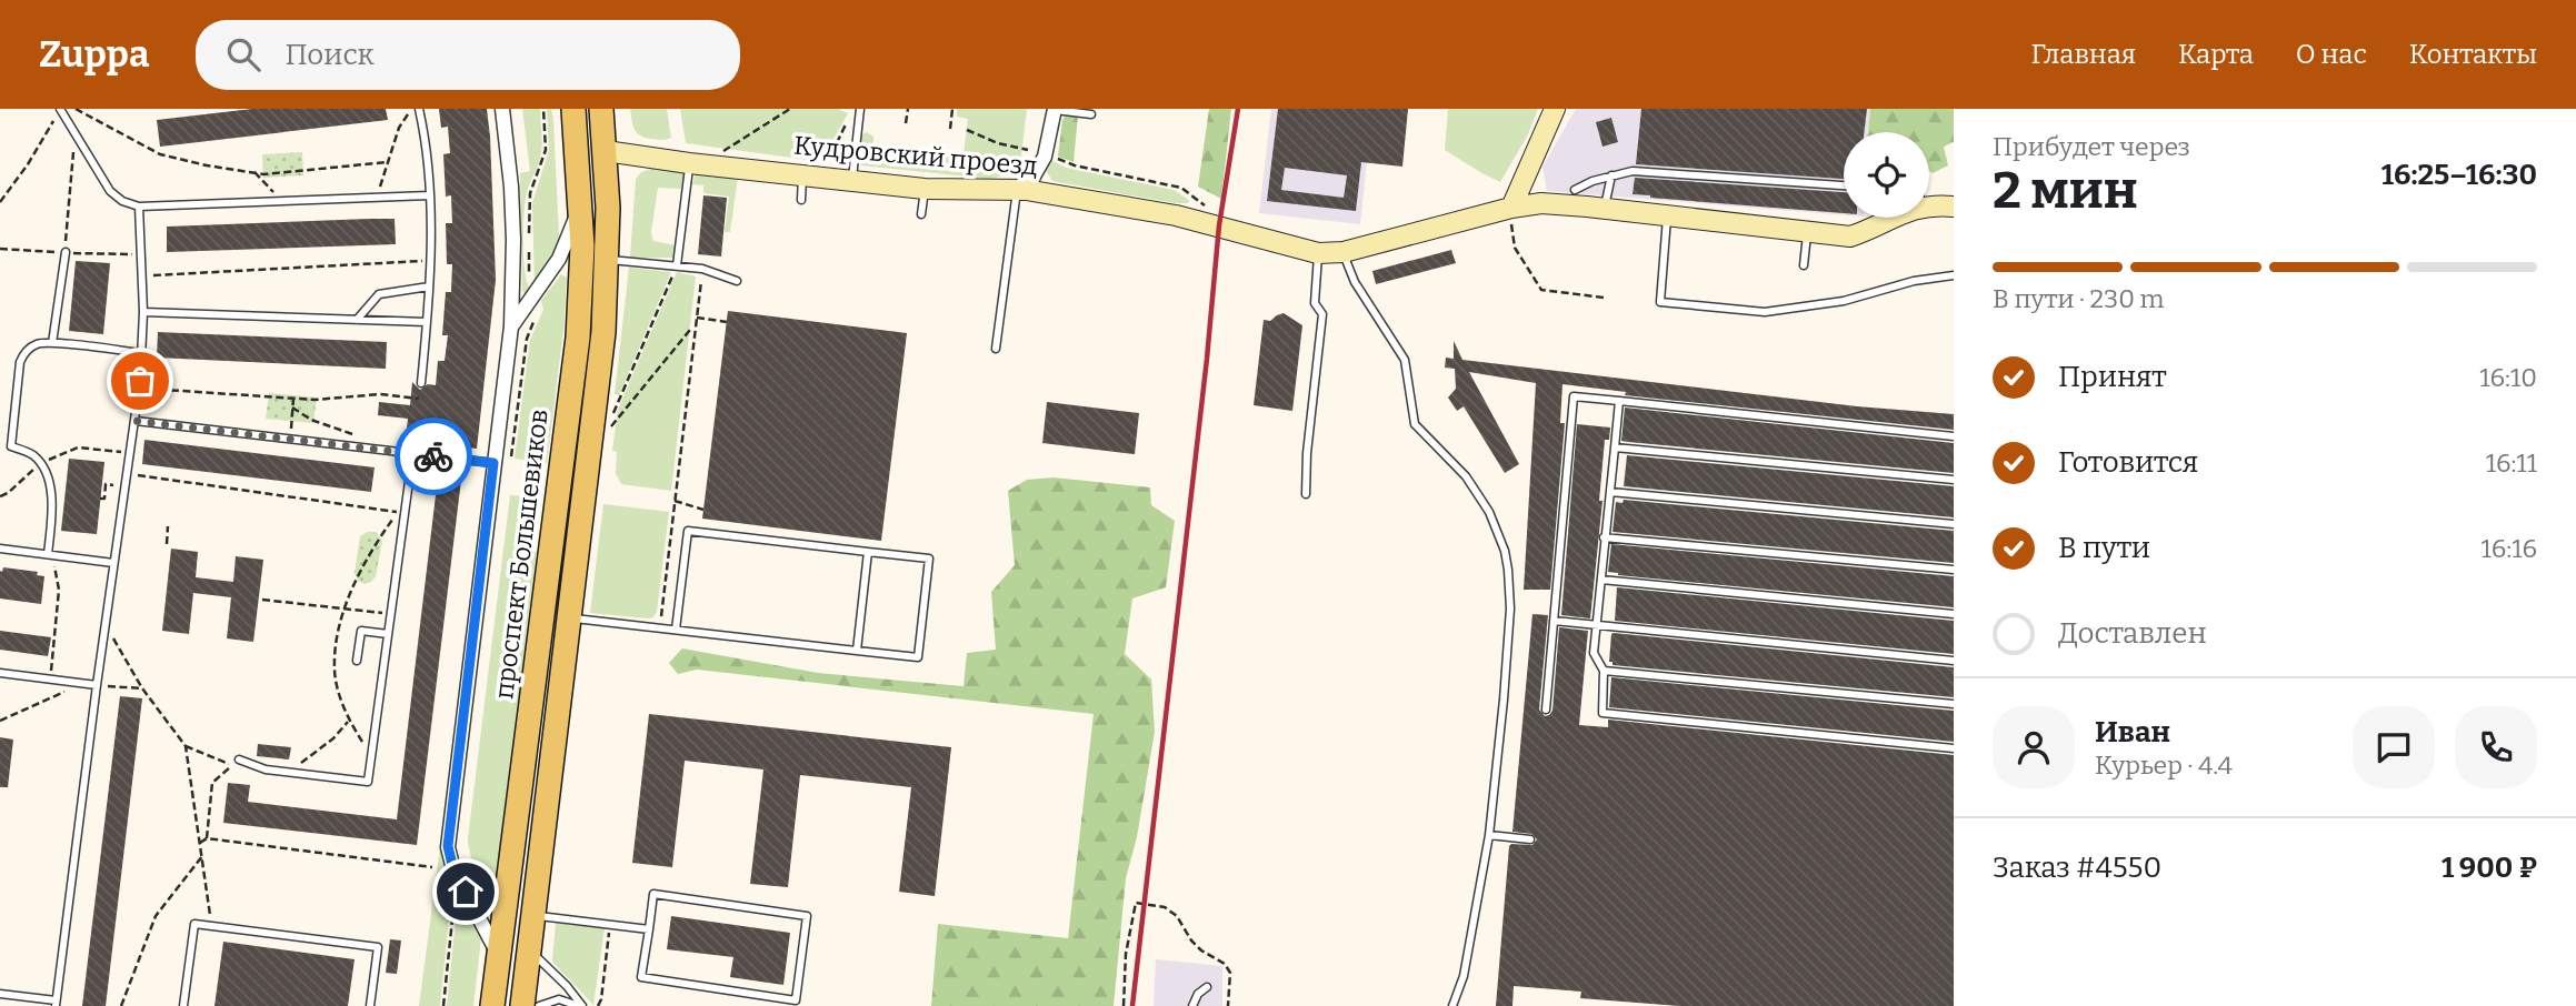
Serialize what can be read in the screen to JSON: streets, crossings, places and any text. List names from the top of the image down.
{
  "streets": {
    "main road": ["проспект Большевиков"],
    "street": ["Кудровский проезд"]
  },
  "page": {
    "header": "Zuppa",
    "search": "Поиск",
    "nav": [
      "Главная",
      "Карта",
      "О нас",
      "Контакты"
    ],
    "heading": ["2 мин", "Прибудет через", "16:25–16:30"],
    "panel": [
      "Иван",
      "Курьер · 4.4",
      "Заказ #4550",
      "1 900 ₽"
    ],
    "bar": "В пути · 230 m",
    "list": [
      ["Принят", "16:10"],
      ["Готовится", "16:11"],
      ["В пути", "16:16"],
      "Доставлен"
    ]
  }
}
